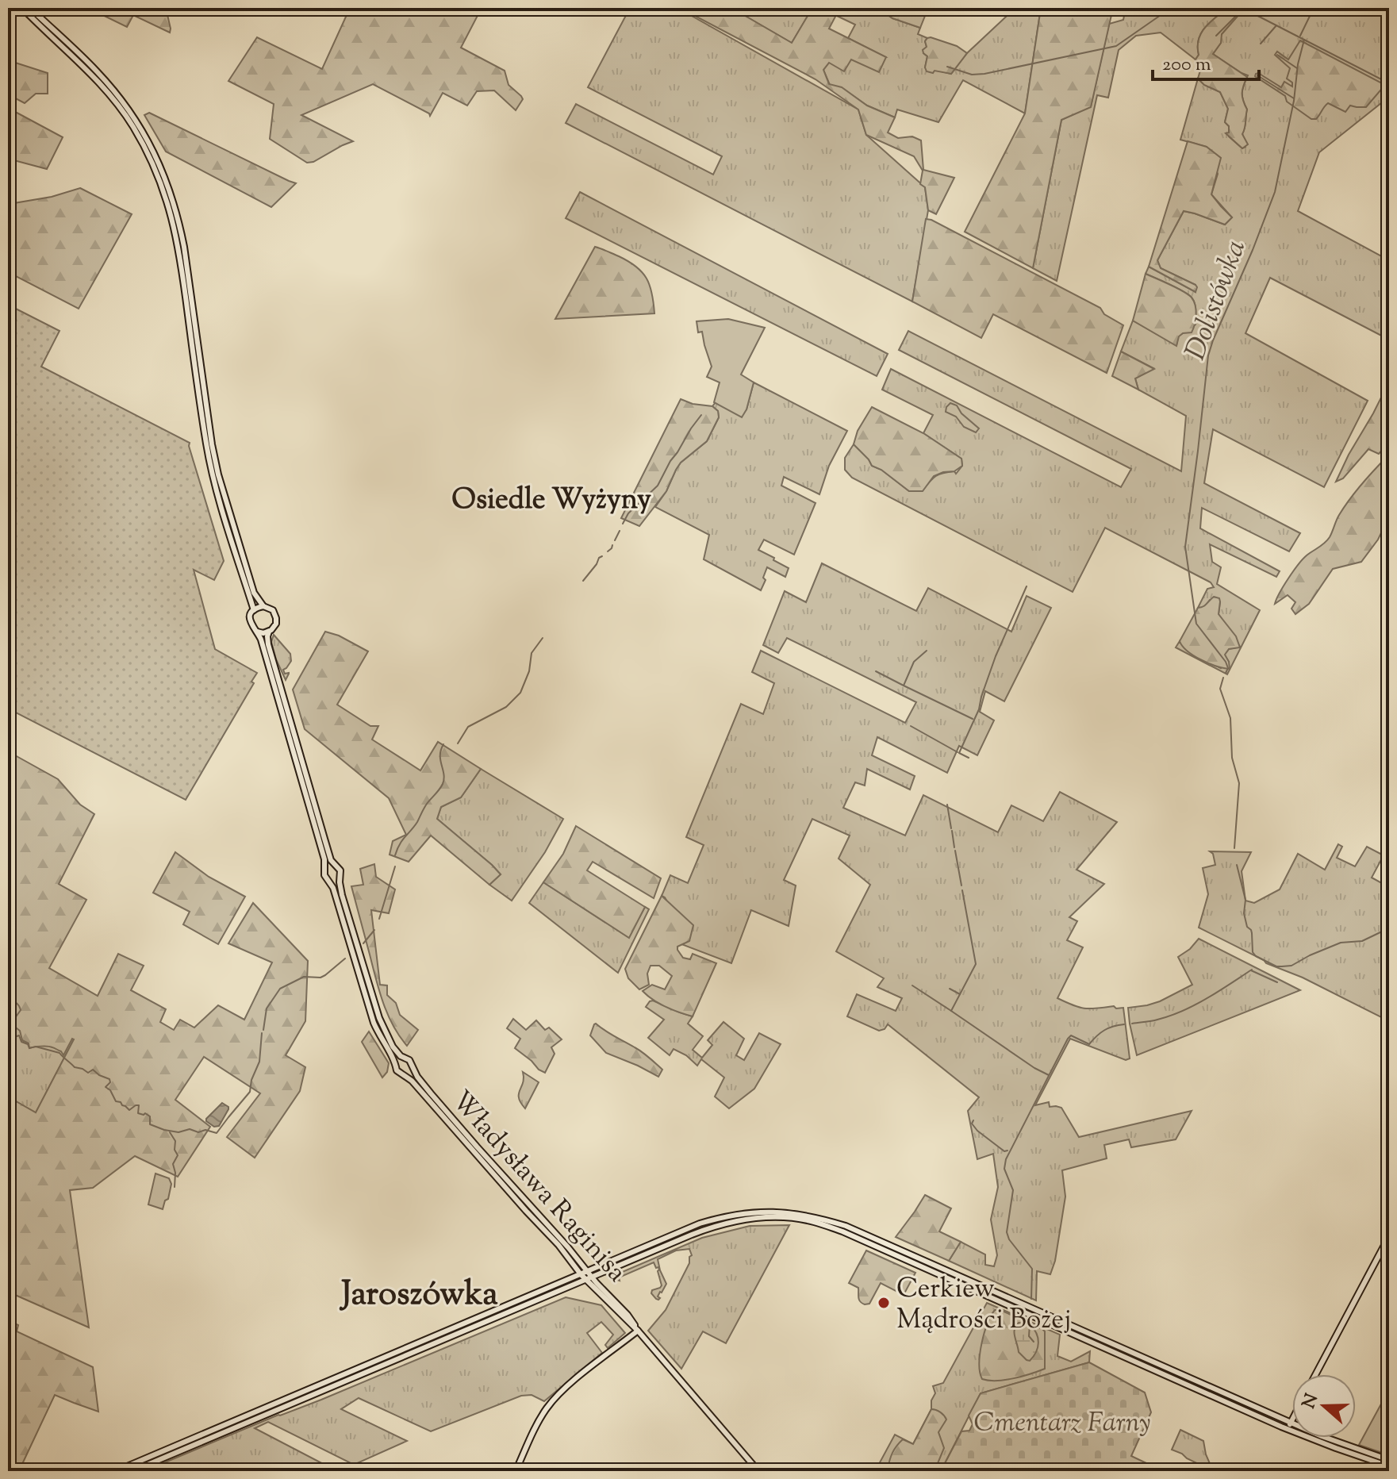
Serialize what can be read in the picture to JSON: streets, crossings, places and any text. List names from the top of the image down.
{
  "streets": {
    "main road": ["Władysława Raginisa"]
  },
  "districts": ["Osiedle Wyżyny", "Jaroszówka"],
  "water": ["Dolistówka"],
  "parks": ["Cmentarz Farny"],
  "places": ["Cerkiew Mądrości Bożej"],
  "scale_bar": "200 m",
  "north": "left"
}
